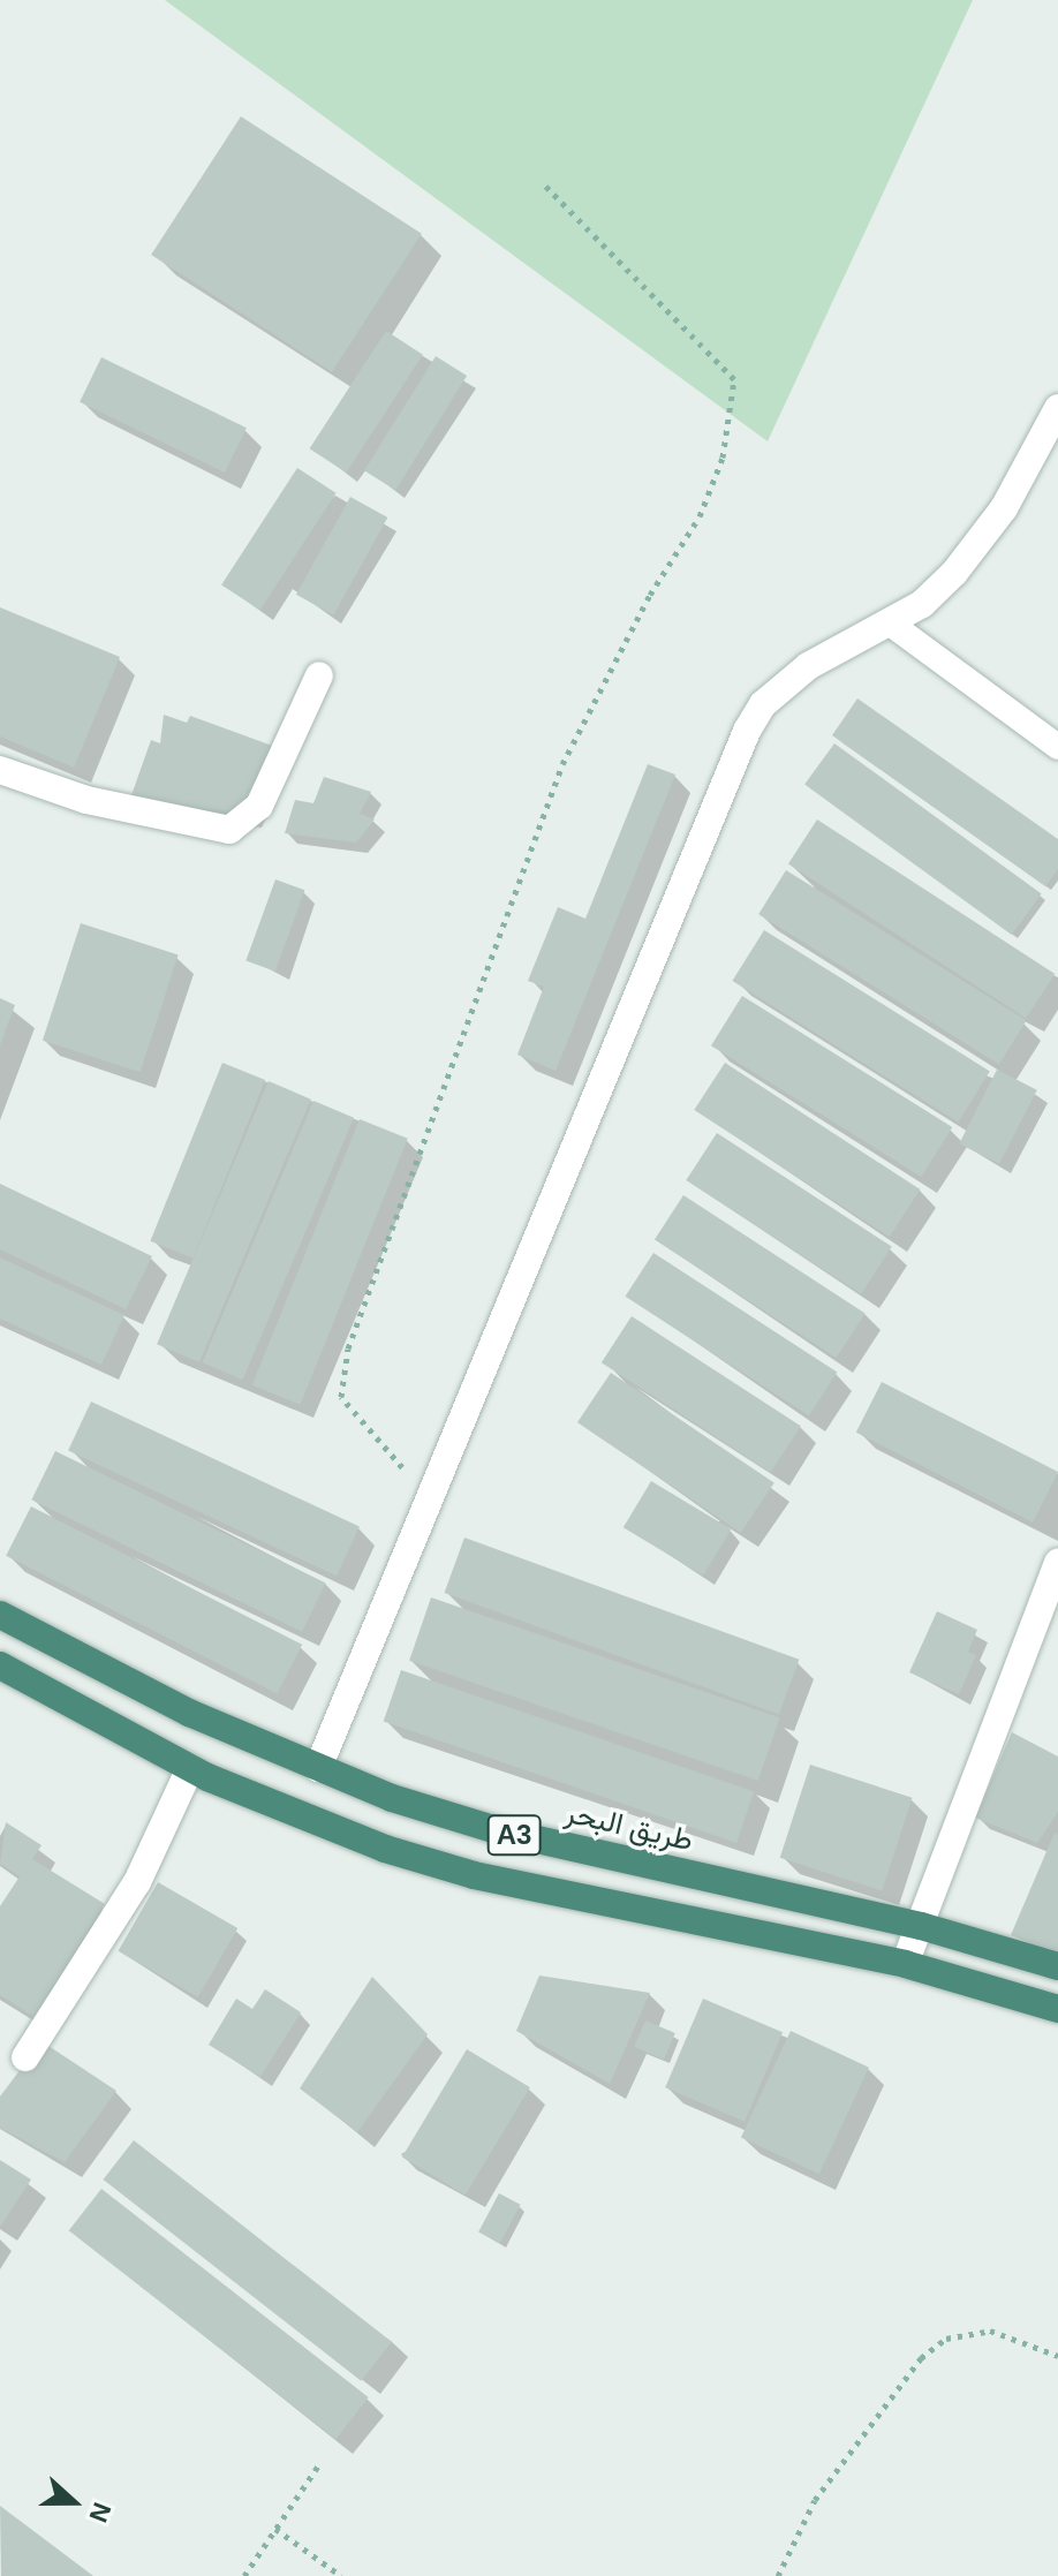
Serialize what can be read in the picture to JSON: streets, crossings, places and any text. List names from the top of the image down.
{
  "streets": {
    "highway": ["طريق البحر", "A3"]
  },
  "north": "right"
}
